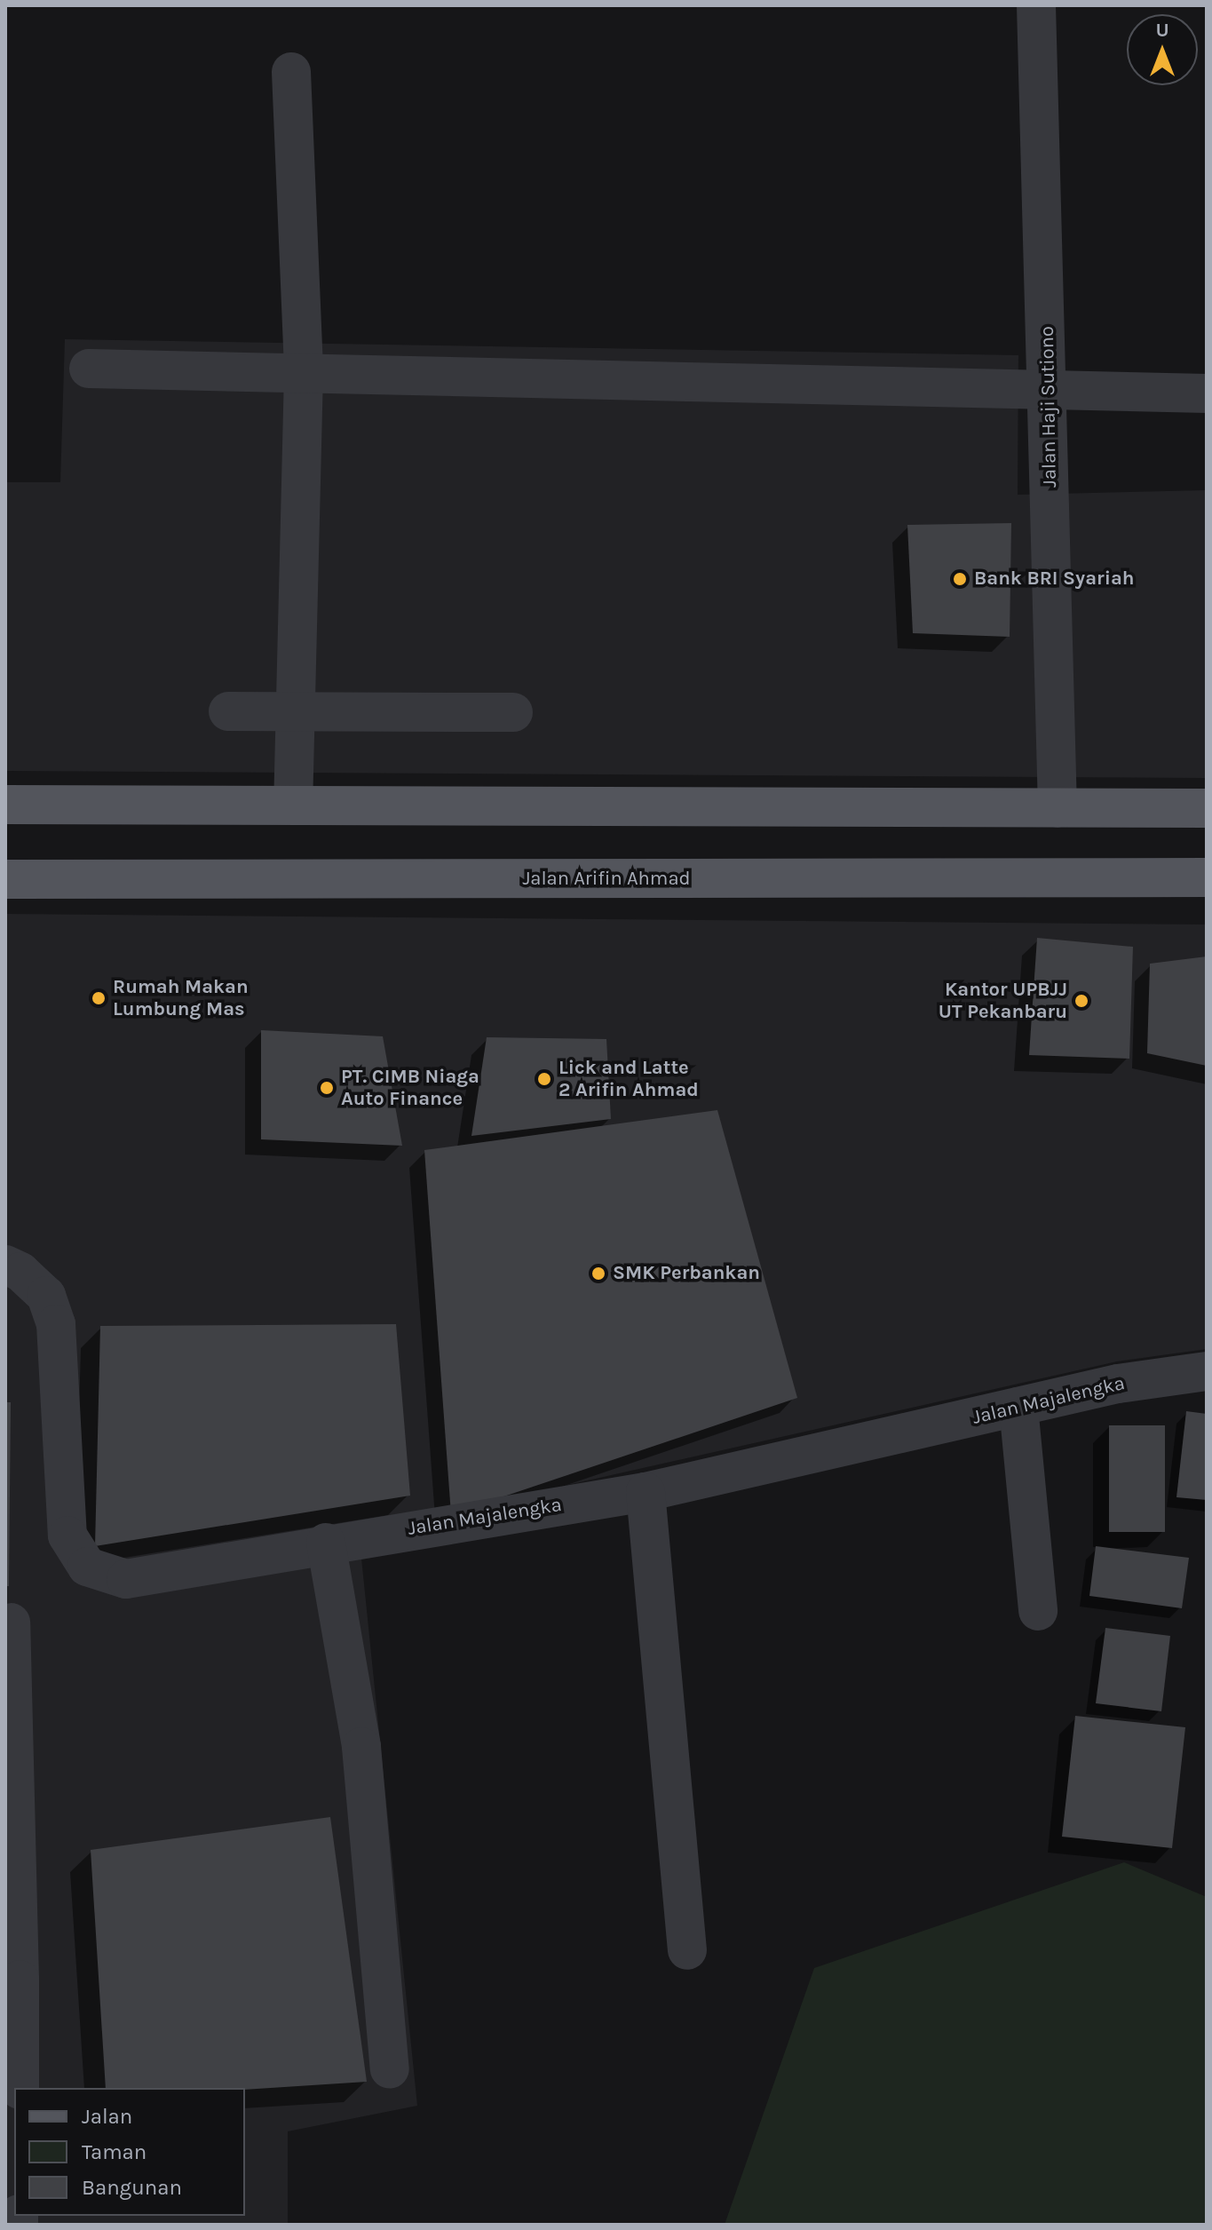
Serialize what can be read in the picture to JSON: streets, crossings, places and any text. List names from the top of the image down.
{
  "streets": {
    "main road": ["Jalan Arifin Ahmad"],
    "street": ["Jalan Haji Sutiono", "Jalan Majalengka"]
  },
  "places": [
    "Bank BRI Syariah",
    "Rumah Makan Lumbung Mas",
    "Kantor UPBJJ UT Pekanbaru",
    "Lick and Latte 2 Arifin Ahmad",
    "PT. CIMB Niaga Auto Finance",
    "SMK Perbankan"
  ],
  "legend": ["Jalan", "Taman", "Bangunan"],
  "north": "top"
}
